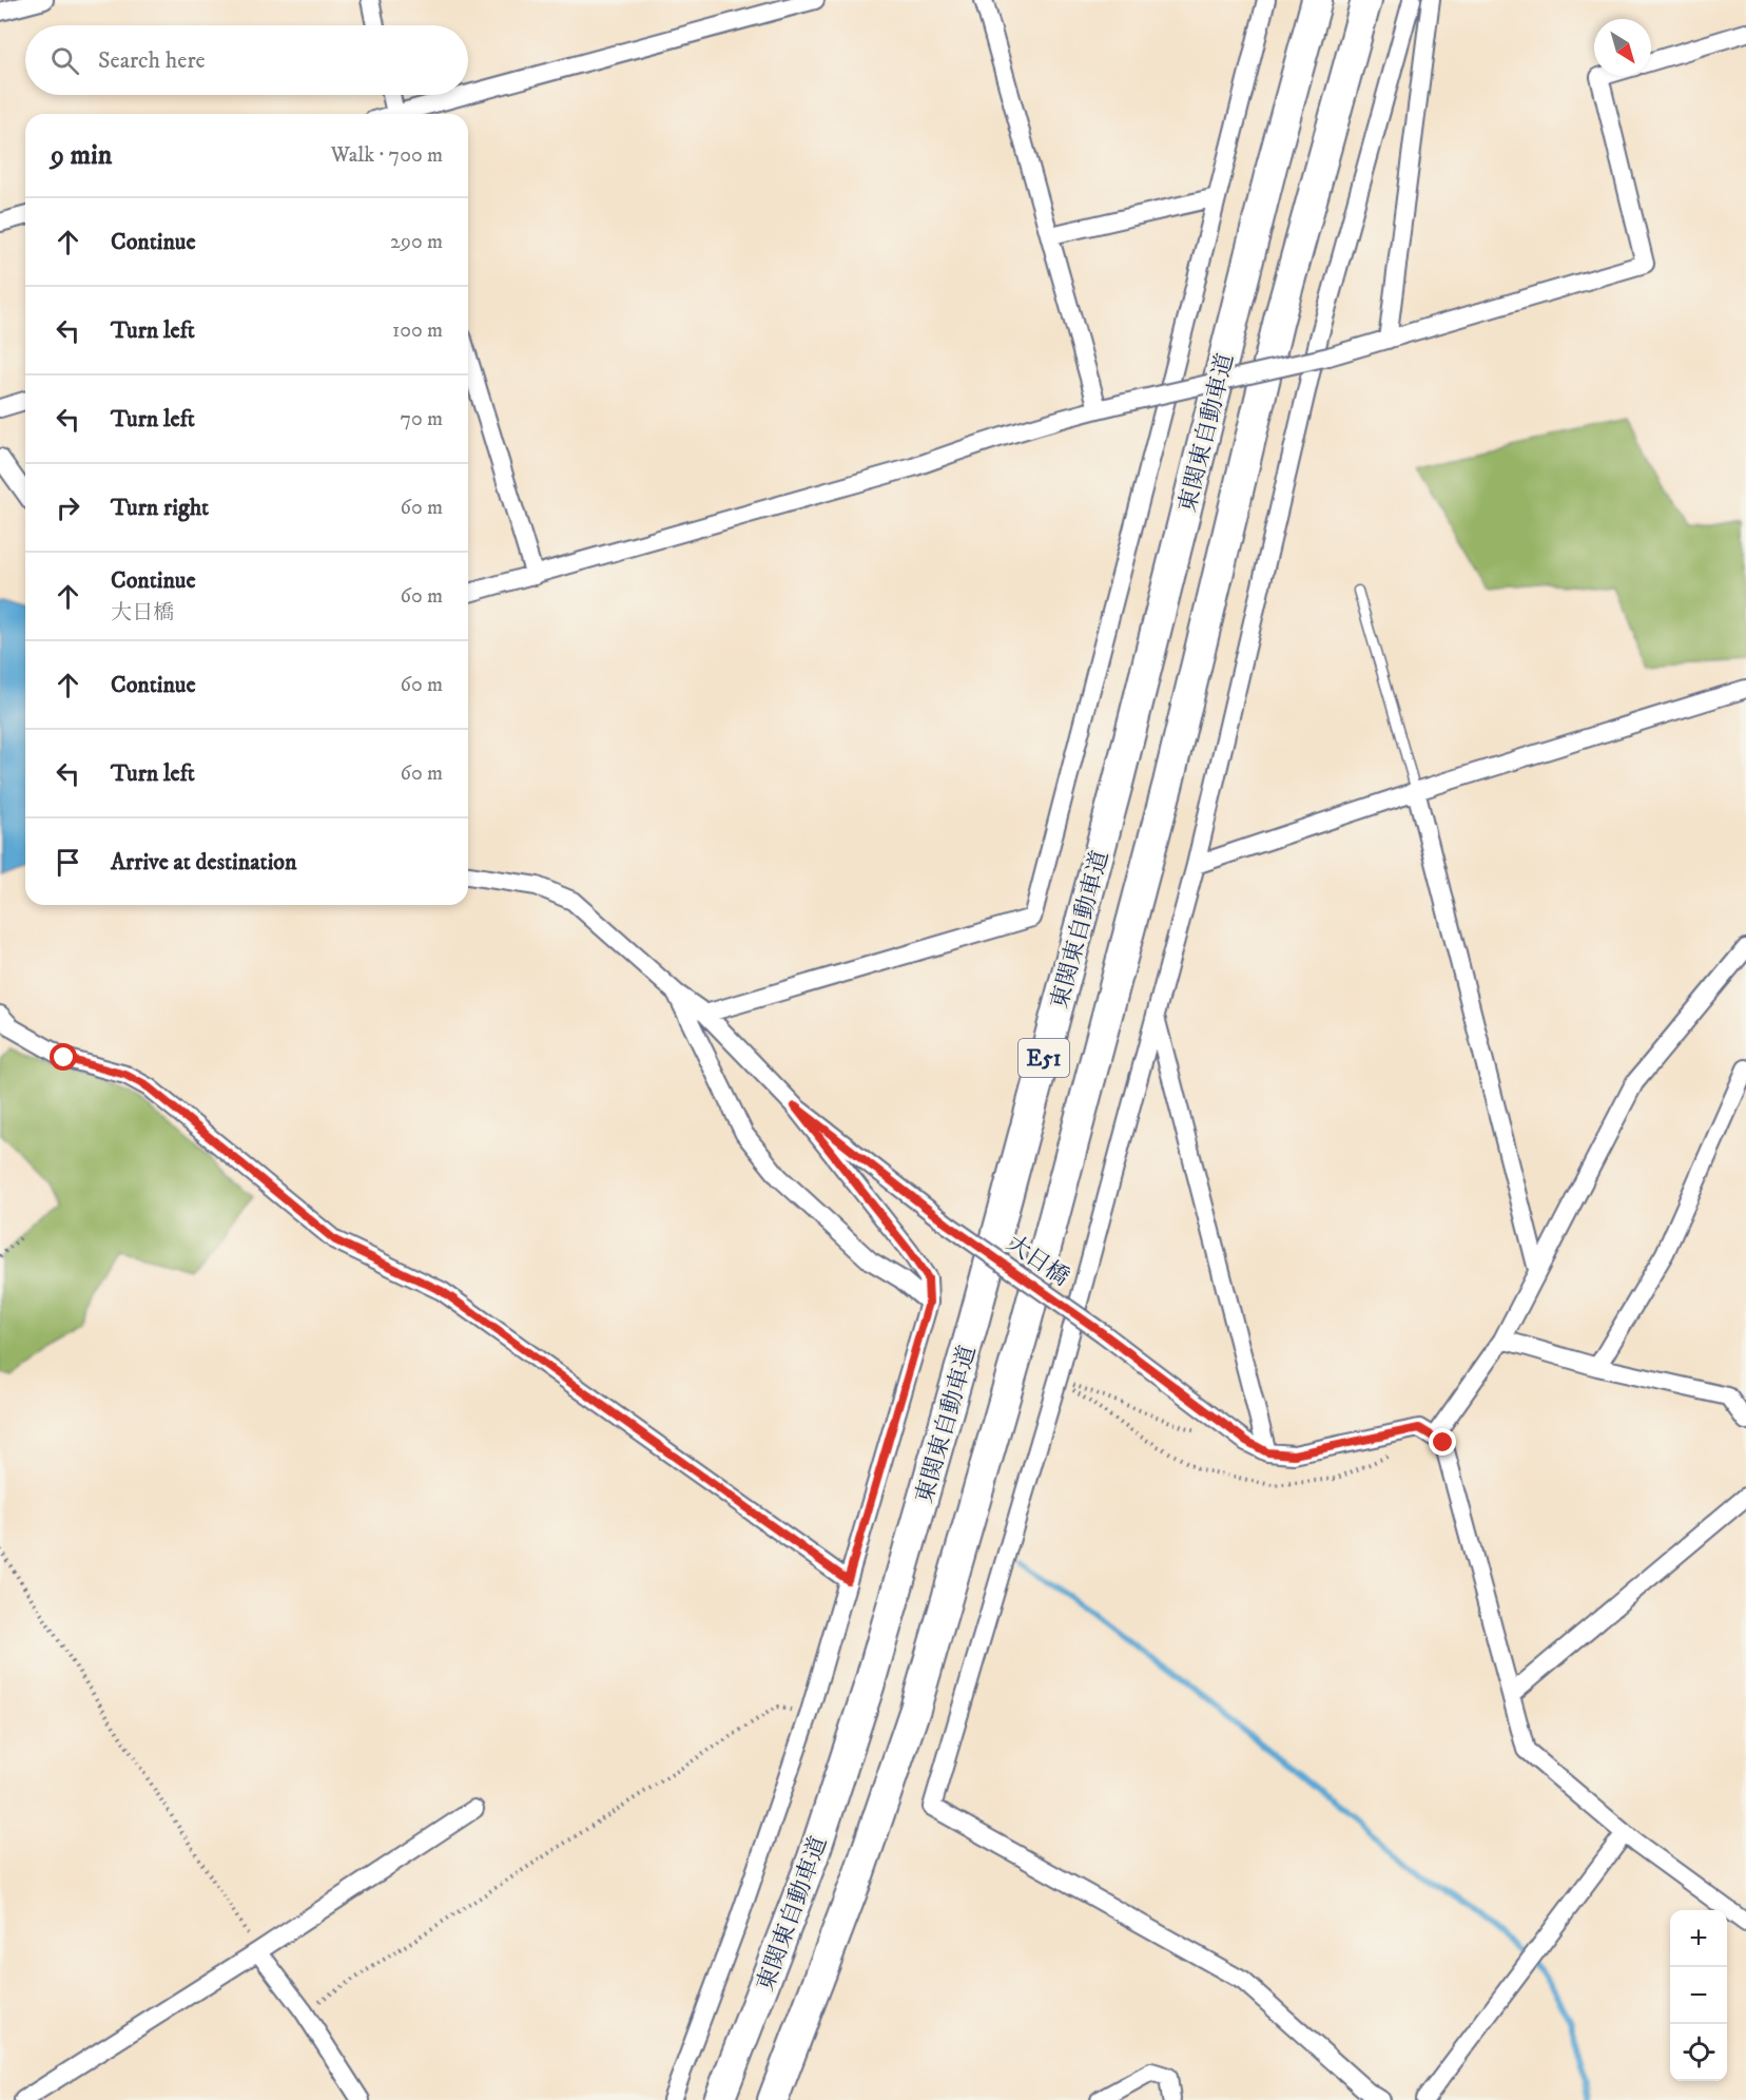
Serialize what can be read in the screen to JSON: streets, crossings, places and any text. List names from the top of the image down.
{
  "streets": {
    "highway": ["東関東自動車道", "E51"],
    "street": ["大日橋"]
  },
  "north": "bottom right",
  "page": {
    "search": "Search here",
    "heading": ["9 min", "Walk · 700 m"],
    "list": [
      ["Continue", "290 m"],
      ["Turn left", "100 m"],
      ["Turn left", "70 m"],
      ["Turn right", "60 m"],
      ["Continue", "大日橋", "60 m"],
      ["Continue", "60 m"],
      ["Turn left", "60 m"],
      "Arrive at destination"
    ],
    "map_buttons": ["+", "−"]
  }
}
